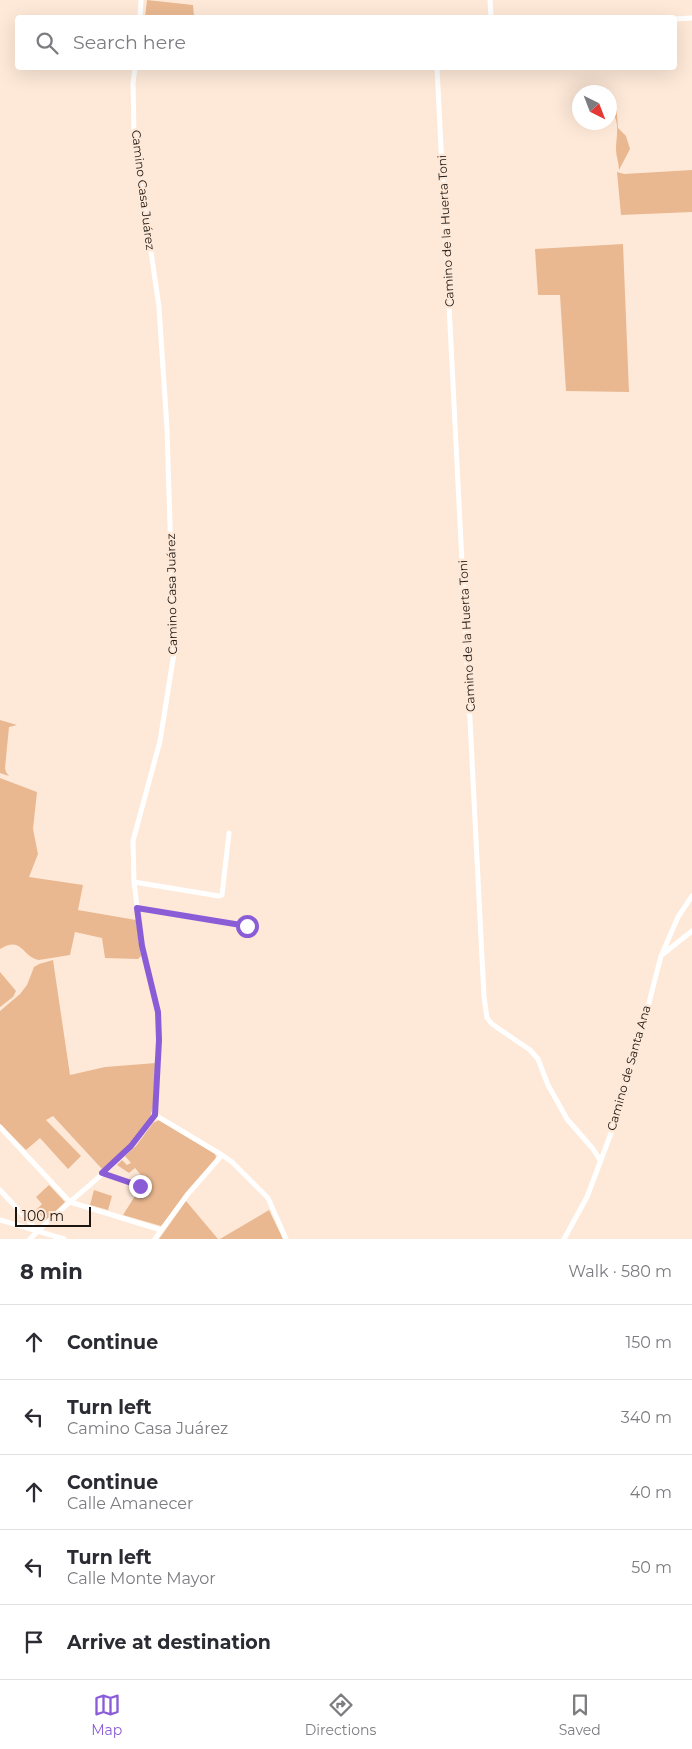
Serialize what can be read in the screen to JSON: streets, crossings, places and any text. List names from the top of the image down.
{
  "streets": {
    "street": ["Camino Casa Juárez", "Camino de la Huerta Toni", "Camino de Santa Ana"]
  },
  "crossings": [
    ["Camino de la Huerta Toni", "Camino de Santa Ana"]
  ],
  "scale_bar": "100 m",
  "north": "bottom right",
  "page": {
    "search": "Search here",
    "scale": "100 m",
    "heading": ["8 min", "Walk · 580 m"],
    "list": [
      ["Continue", "150 m"],
      ["Turn left", "Camino Casa Juárez", "340 m"],
      ["Continue", "Calle Amanecer", "40 m"],
      ["Turn left", "Calle Monte Mayor", "50 m"],
      "Arrive at destination"
    ],
    "nav": ["Map", "Directions", "Saved"]
  }
}
